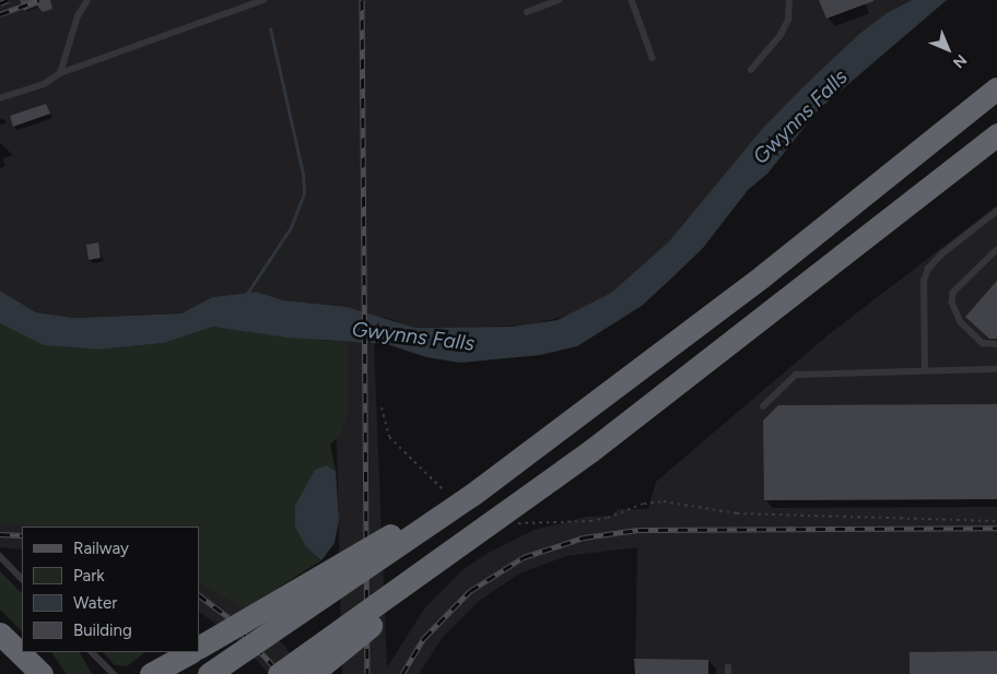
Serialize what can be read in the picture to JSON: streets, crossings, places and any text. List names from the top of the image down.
{
  "water": ["Gwynns Falls"],
  "legend": [
    "Railway",
    "Park",
    "Water",
    "Building"
  ],
  "north": "bottom right"
}
